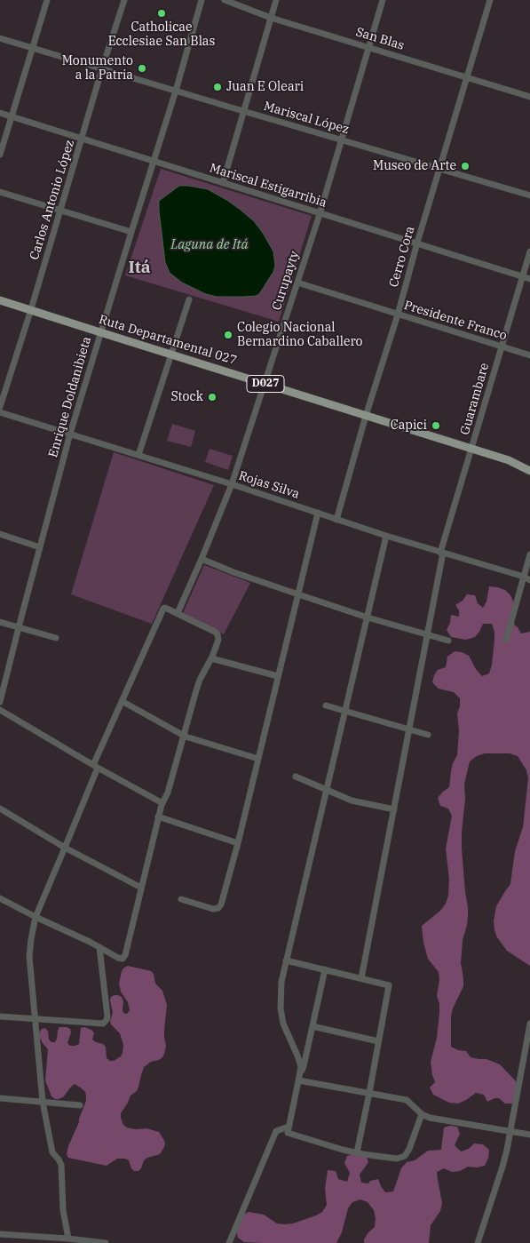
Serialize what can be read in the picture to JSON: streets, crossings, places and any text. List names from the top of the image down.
{
  "streets": {
    "main road": ["Ruta Departamental 027", "D027"],
    "street": [
      "San Blas",
      "Mariscal López",
      "Mariscal Estigarribia",
      "Carlos Antonio López",
      "Cerro Cora",
      "Curupayty",
      "Presidente Franco",
      "Enrique Doldanibieta",
      "Guarambare",
      "Rojas Silva"
    ]
  },
  "crossings": [
    ["San Blas", "Cerro Cora"],
    ["San Blas", "Curupayty"],
    ["Mariscal López", "Carlos Antonio López"],
    ["Mariscal López", "Cerro Cora"],
    ["Mariscal López", "Curupayty"],
    ["Mariscal López", "Enrique Doldanibieta"],
    ["Mariscal Estigarribia", "Carlos Antonio López"],
    ["Mariscal Estigarribia", "Cerro Cora"],
    ["Mariscal Estigarribia", "Curupayty"],
    ["Mariscal Estigarribia", "Enrique Doldanibieta"],
    ["Mariscal Estigarribia", "Guarambare"],
    ["Carlos Antonio López", "Ruta Departamental 027"],
    ["Cerro Cora", "Presidente Franco"],
    ["Cerro Cora", "Ruta Departamental 027"],
    ["Cerro Cora", "Rojas Silva"],
    ["Curupayty", "Presidente Franco"],
    ["Curupayty", "Ruta Departamental 027"],
    ["Curupayty", "Rojas Silva"],
    ["Presidente Franco", "Guarambare"],
    ["Ruta Departamental 027", "Enrique Doldanibieta"],
    ["Ruta Departamental 027", "Guarambare"],
    ["Enrique Doldanibieta", "Rojas Silva"],
    ["Guarambare", "Rojas Silva"]
  ],
  "districts": ["Itá"],
  "water": ["Laguna de Itá"],
  "places": [
    "Catholicae Ecclesiae San Blas",
    "Monumento a la Patria",
    "Juan E Oleari",
    "Museo de Arte",
    "Colegio Nacional Bernardino Caballero",
    "Stock",
    "Capici"
  ]
}
